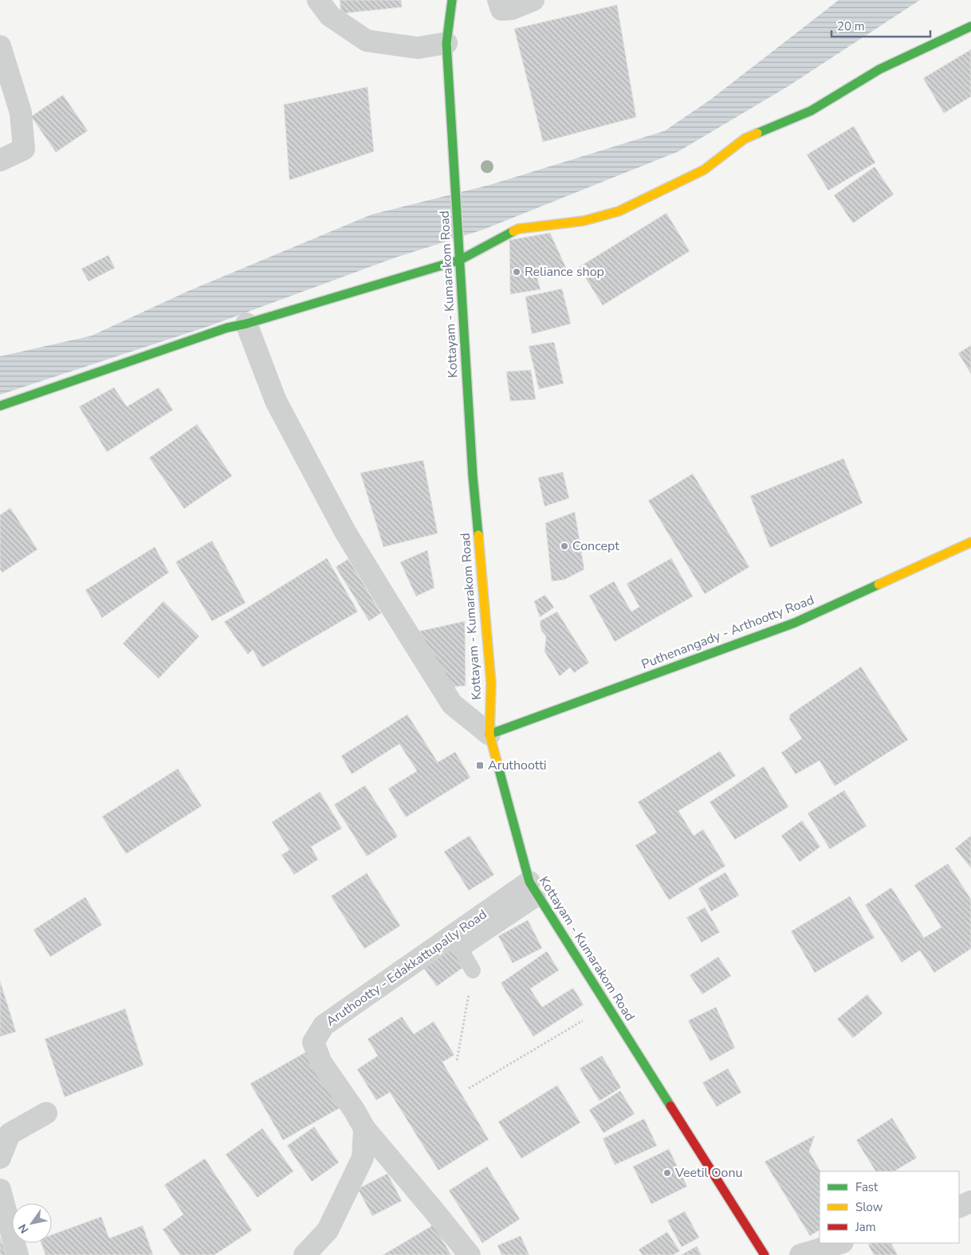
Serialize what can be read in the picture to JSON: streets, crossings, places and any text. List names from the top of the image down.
{
  "streets": {
    "main road": ["Kottayam - Kumarakom Road", "Puthenangady - Arthootty Road"],
    "street": ["Aruthootty - Edakkattupally Road"]
  },
  "crossings": [
    ["Kottayam - Kumarakom Road", "Puthenangady - Arthootty Road"],
    ["Kottayam - Kumarakom Road", "Aruthootty - Edakkattupally Road"]
  ],
  "places": {
    "other": ["Reliance shop", "Concept", "Veetil Oonu"],
    "transit": ["Aruthootti"]
  },
  "legend": ["Fast", "Slow", "Jam"],
  "scale_bar": "20 m",
  "north": "bottom left"
}
